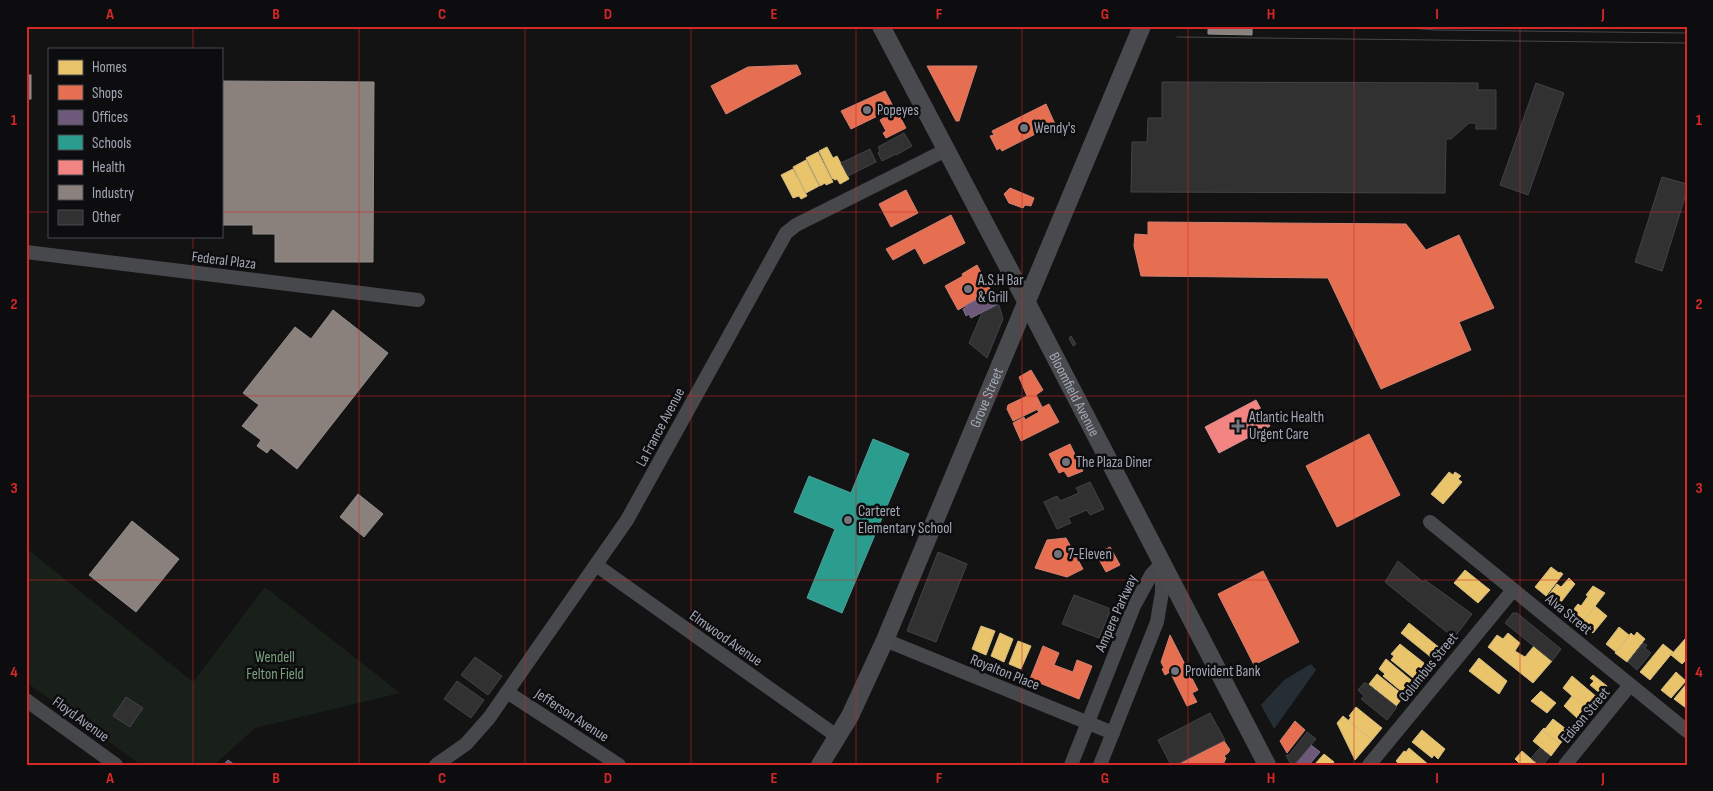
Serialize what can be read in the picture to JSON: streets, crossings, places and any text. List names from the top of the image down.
{
  "streets": {
    "main road": ["Bloomfield Avenue", "Grove Street"],
    "street": [
      "Federal Plaza",
      "La France Avenue",
      "Ampere Parkway",
      "Alva Street",
      "Elmwood Avenue",
      "Columbus Street",
      "Royalton Place",
      "Jefferson Avenue",
      "Edison Street",
      "Floyd Avenue"
    ]
  },
  "crossings": [
    ["Bloomfield Avenue", "Grove Street"],
    ["Bloomfield Avenue", "La France Avenue"],
    ["Bloomfield Avenue", "Ampere Parkway"],
    ["Grove Street", "Elmwood Avenue"],
    ["Grove Street", "Royalton Place"],
    ["La France Avenue", "Elmwood Avenue"],
    ["La France Avenue", "Jefferson Avenue"],
    ["Ampere Parkway", "Royalton Place"],
    ["Alva Street", "Columbus Street"],
    ["Alva Street", "Edison Street"]
  ],
  "parks": ["Wendell Felton Field"],
  "places": {
    "other": [
      "Popeyes",
      "Wendy's",
      "A.S.H Bar & Grill",
      "The Plaza Diner",
      "Carteret Elementary School",
      "7-Eleven",
      "Provident Bank"
    ],
    "health": ["Atlantic Health Urgent Care"]
  },
  "legend": [
    "Homes",
    "Shops",
    "Offices",
    "Schools",
    "Health",
    "Industry",
    "Other"
  ],
  "grid": {
    "columns": [
      "A",
      "B",
      "C",
      "D",
      "E",
      "F",
      "G",
      "H",
      "I",
      "J"
    ],
    "rows": [
      "1",
      "2",
      "3",
      "4"
    ]
  }
}
